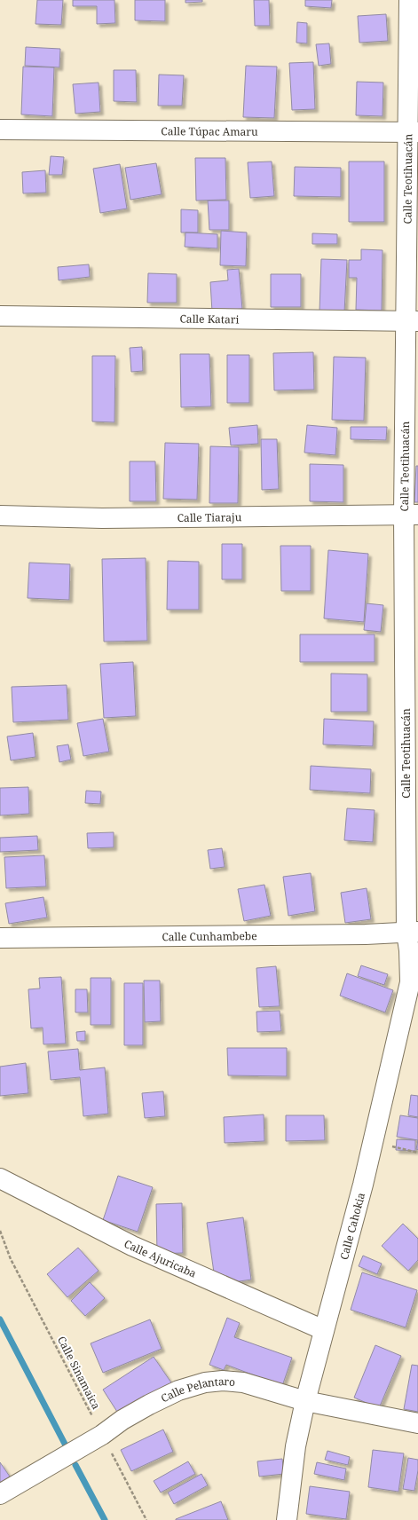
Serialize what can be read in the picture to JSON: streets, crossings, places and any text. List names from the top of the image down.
{
  "streets": {
    "street": [
      "Calle Túpac Amaru",
      "Calle Teotihuacán",
      "Calle Katari",
      "Calle Tiaraju",
      "Calle Cunhambebe",
      "Calle Cahokia",
      "Calle Ajuricaba",
      "Calle Pelantaro"
    ],
    "path": ["Calle Sinamaica"]
  },
  "crossings": [
    ["Calle Túpac Amaru", "Calle Teotihuacán"],
    ["Calle Teotihuacán", "Calle Katari"],
    ["Calle Teotihuacán", "Calle Tiaraju"],
    ["Calle Teotihuacán", "Calle Cunhambebe"],
    ["Calle Teotihuacán", "Calle Cahokia"],
    ["Calle Cunhambebe", "Calle Cahokia"],
    ["Calle Cahokia", "Calle Ajuricaba"],
    ["Calle Cahokia", "Calle Pelantaro"],
    ["Calle Sinamaica", "Calle Pelantaro"]
  ]
}
